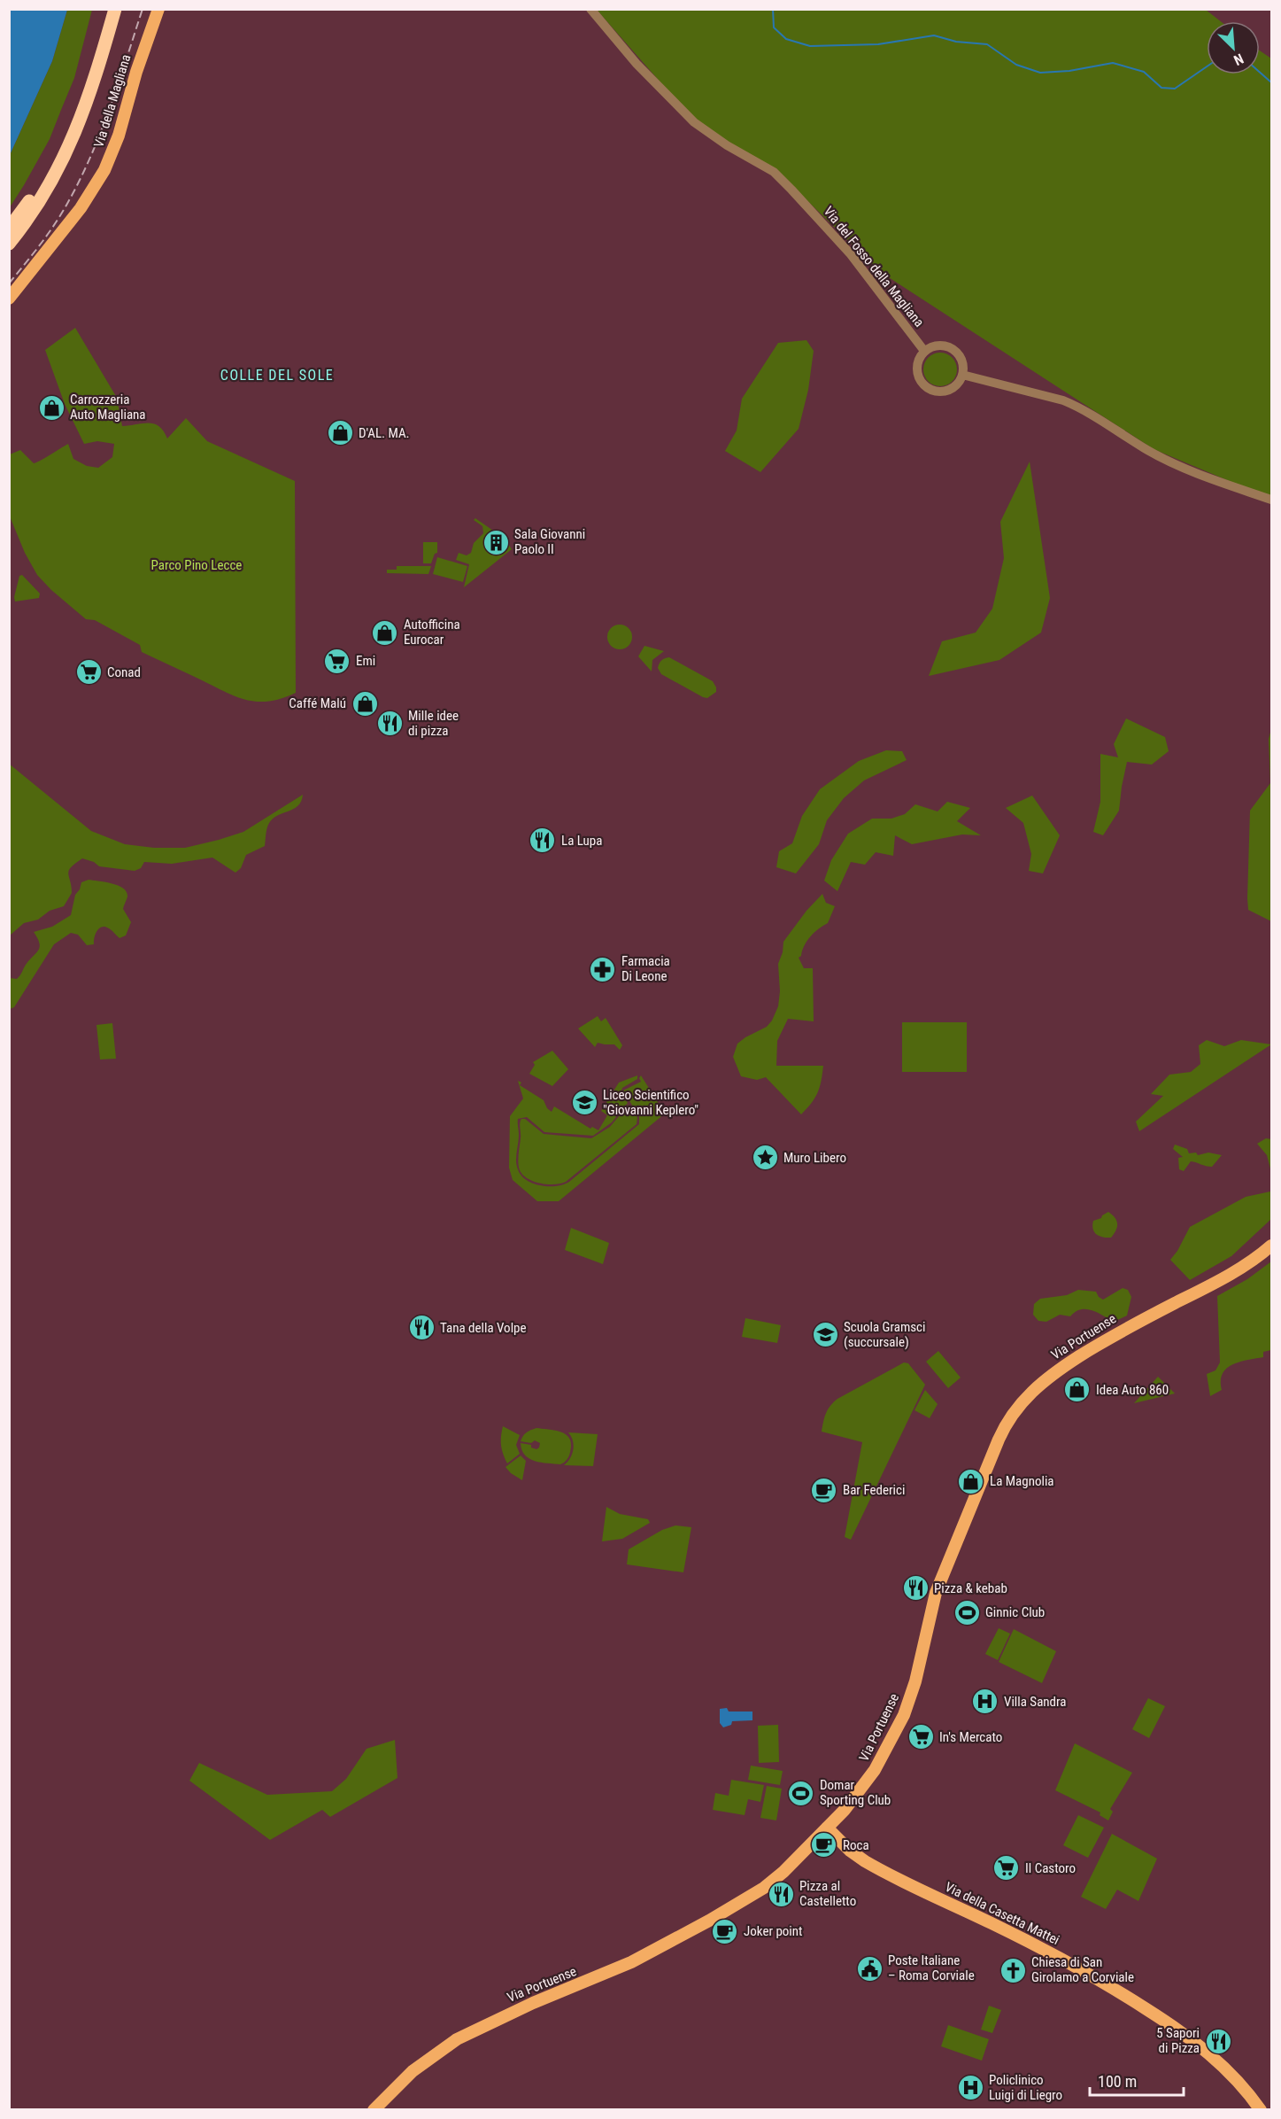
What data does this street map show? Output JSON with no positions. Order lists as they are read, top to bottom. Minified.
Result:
{"streets":{"main road":["Via della Magliana","Via Portuense","Via della Casetta Mattei"],"street":["Via del Fosso della Magliana"]},"crossings":[["Via Portuense","Via della Casetta Mattei"]],"districts":["COLLE DEL SOLE"],"parks":["Parco Pino Lecce"],"places":{"shop":["Carrozzeria Auto Magliana","D'AL. MA.","Autofficina Eurocar","Caffé Malú","Idea Auto 860","La Magnolia"],"building":["Sala Giovanni Paolo II"],"supermarket":["Emi","Conad","In's Mercato","Il Castoro"],"restaurant":["Mille idee di pizza","La Lupa","Tana della Volpe","Pizza & kebab","Pizza al Castelletto","5 Sapori di Pizza"],"pharmacy":["Farmacia Di Leone"],"school or university":["Liceo Scientifico \"Giovanni Keplero\"","Scuola Gramsci (succursale)"],"place":["Muro Libero"],"cafe":["Bar Federici","Roca","Joker point"],"sports":["Ginnic Club","Domar Sporting Club"],"hospital":["Villa Sandra","Policlinico Luigi di Liegro"],"public building":["Poste Italiane – Roma Corviale"],"church":["Chiesa di San Girolamo a Corviale"]},"scale_bar":"100 m","north":"bottom right"}
